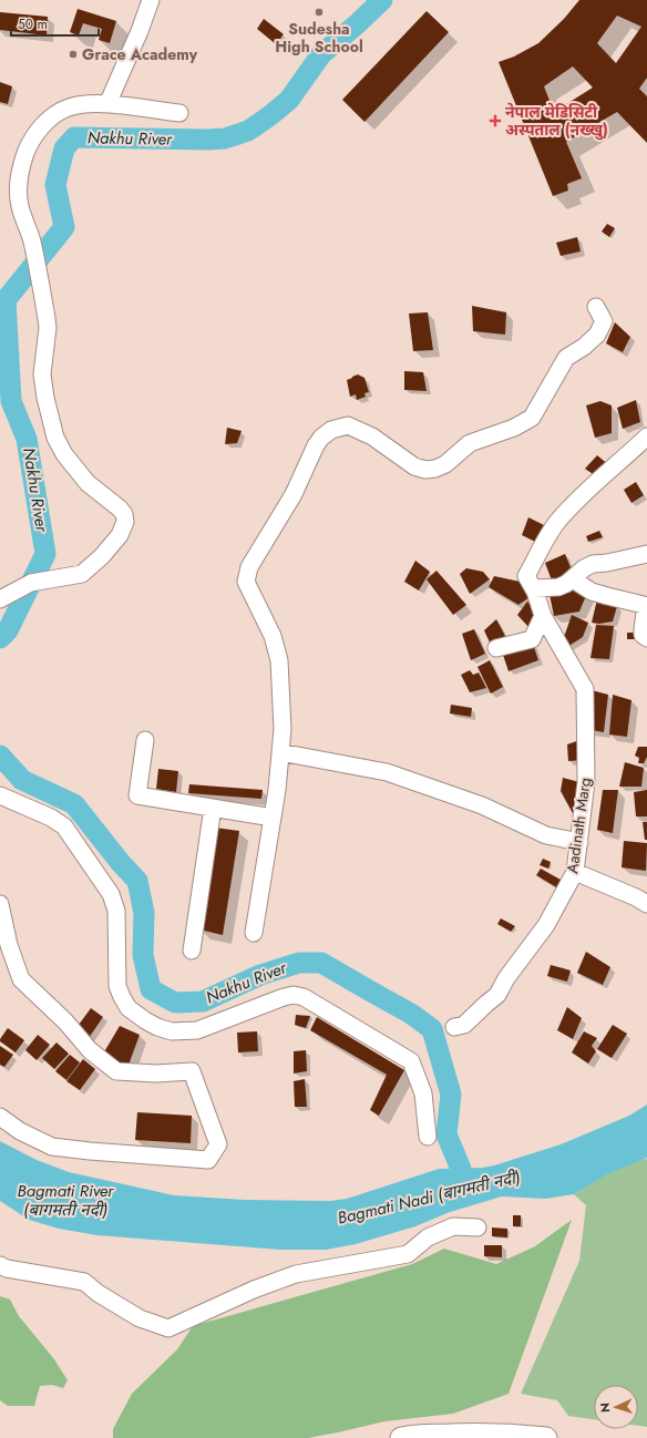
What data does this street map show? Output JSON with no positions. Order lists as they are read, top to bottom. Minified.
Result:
{"streets":{"street":["Aadinath Marg"]},"water":["Nakhu River","Bagmati River (बागमती नदी)","Bagmati Nadi (बागमती नदी)"],"places":{"other":["Sudesha High School","Grace Academy"],"health":["नेपाल मेडिसिटी अस्पताल (नख्खु)"]},"scale_bar":"50 m","north":"left"}
